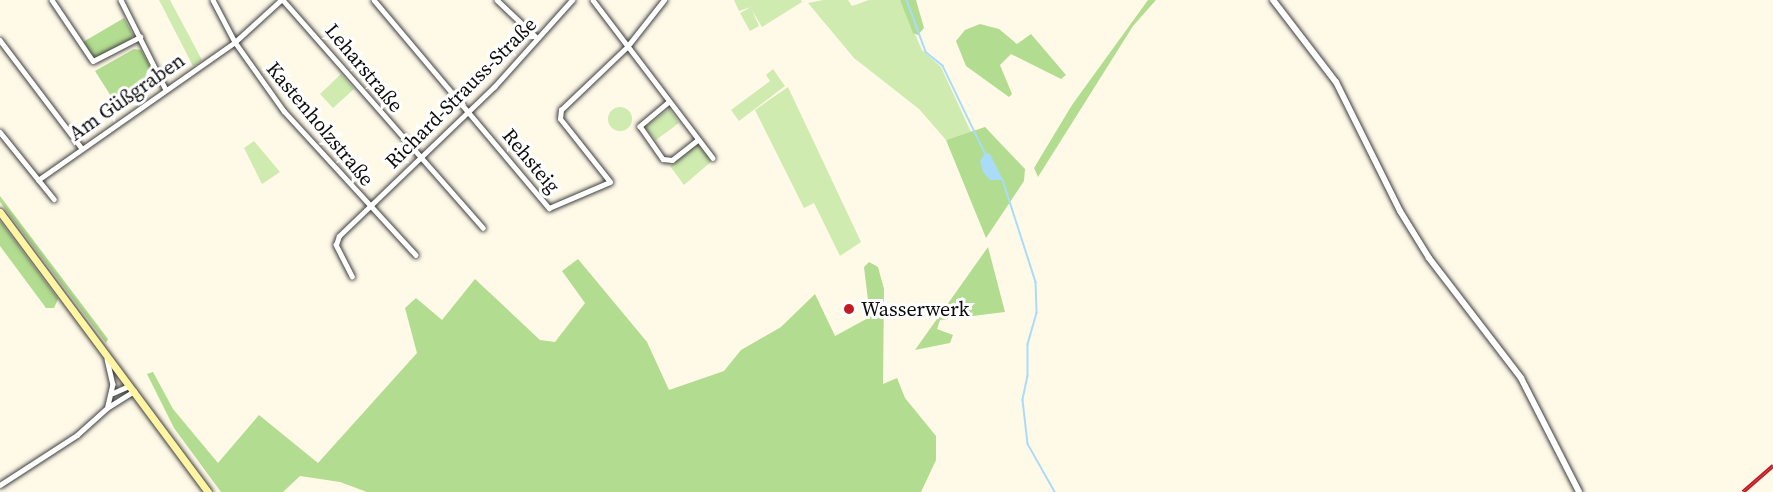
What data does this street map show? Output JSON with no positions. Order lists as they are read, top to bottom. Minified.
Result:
{"streets":{"street":["Leharstraße","Richard-Strauss-Straße","Am Güßgraben","Kastenholzstraße","Rehsteig"]},"crossings":[["Leharstraße","Richard-Strauss-Straße"],["Leharstraße","Am Güßgraben"],["Leharstraße","Kastenholzstraße"],["Richard-Strauss-Straße","Kastenholzstraße"],["Richard-Strauss-Straße","Rehsteig"],["Am Güßgraben","Kastenholzstraße"]],"places":["Wasserwerk"]}
